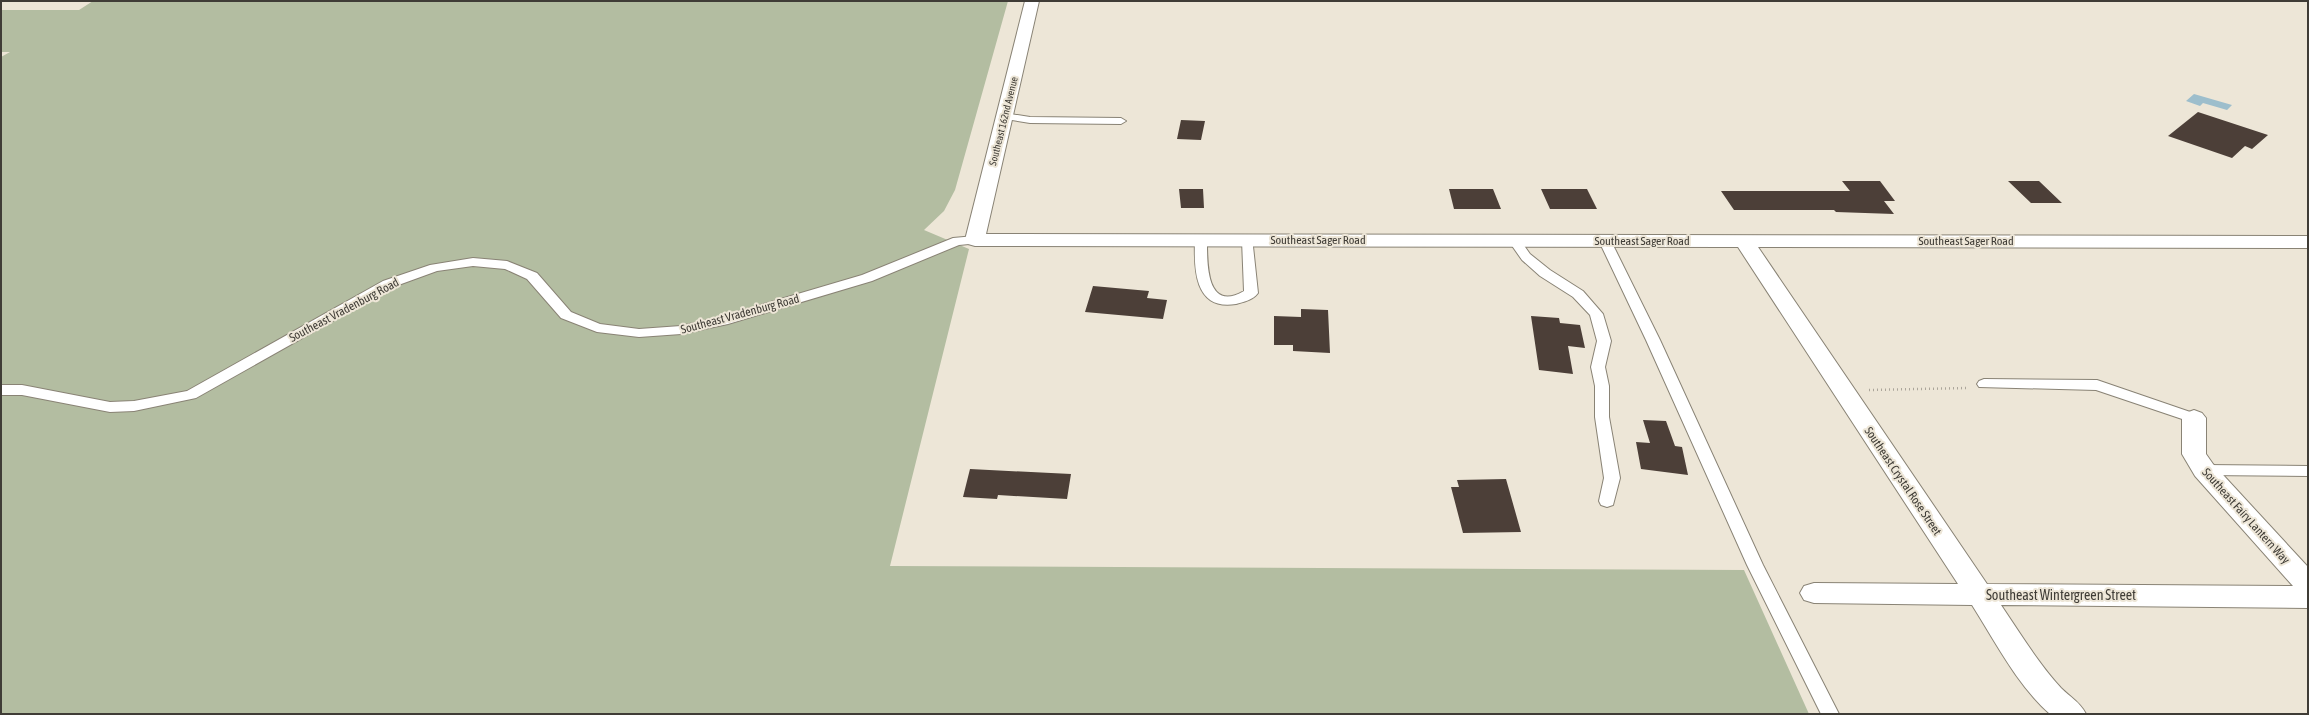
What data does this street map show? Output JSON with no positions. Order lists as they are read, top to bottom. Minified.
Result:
{"streets":{"street":["Southeast 162nd Avenue","Southeast Sager Road","Southeast Crystal Rose Street","Southeast Fairy Lantern Way","Southeast Wintergreen Street"],"lane":["Southeast Vradenburg Road"]},"crossings":[["Southeast 162nd Avenue","Southeast Sager Road"],["Southeast 162nd Avenue","Southeast Vradenburg Road"],["Southeast Sager Road","Southeast Vradenburg Road"],["Southeast Sager Road","Southeast Crystal Rose Street"],["Southeast Crystal Rose Street","Southeast Wintergreen Street"]]}
